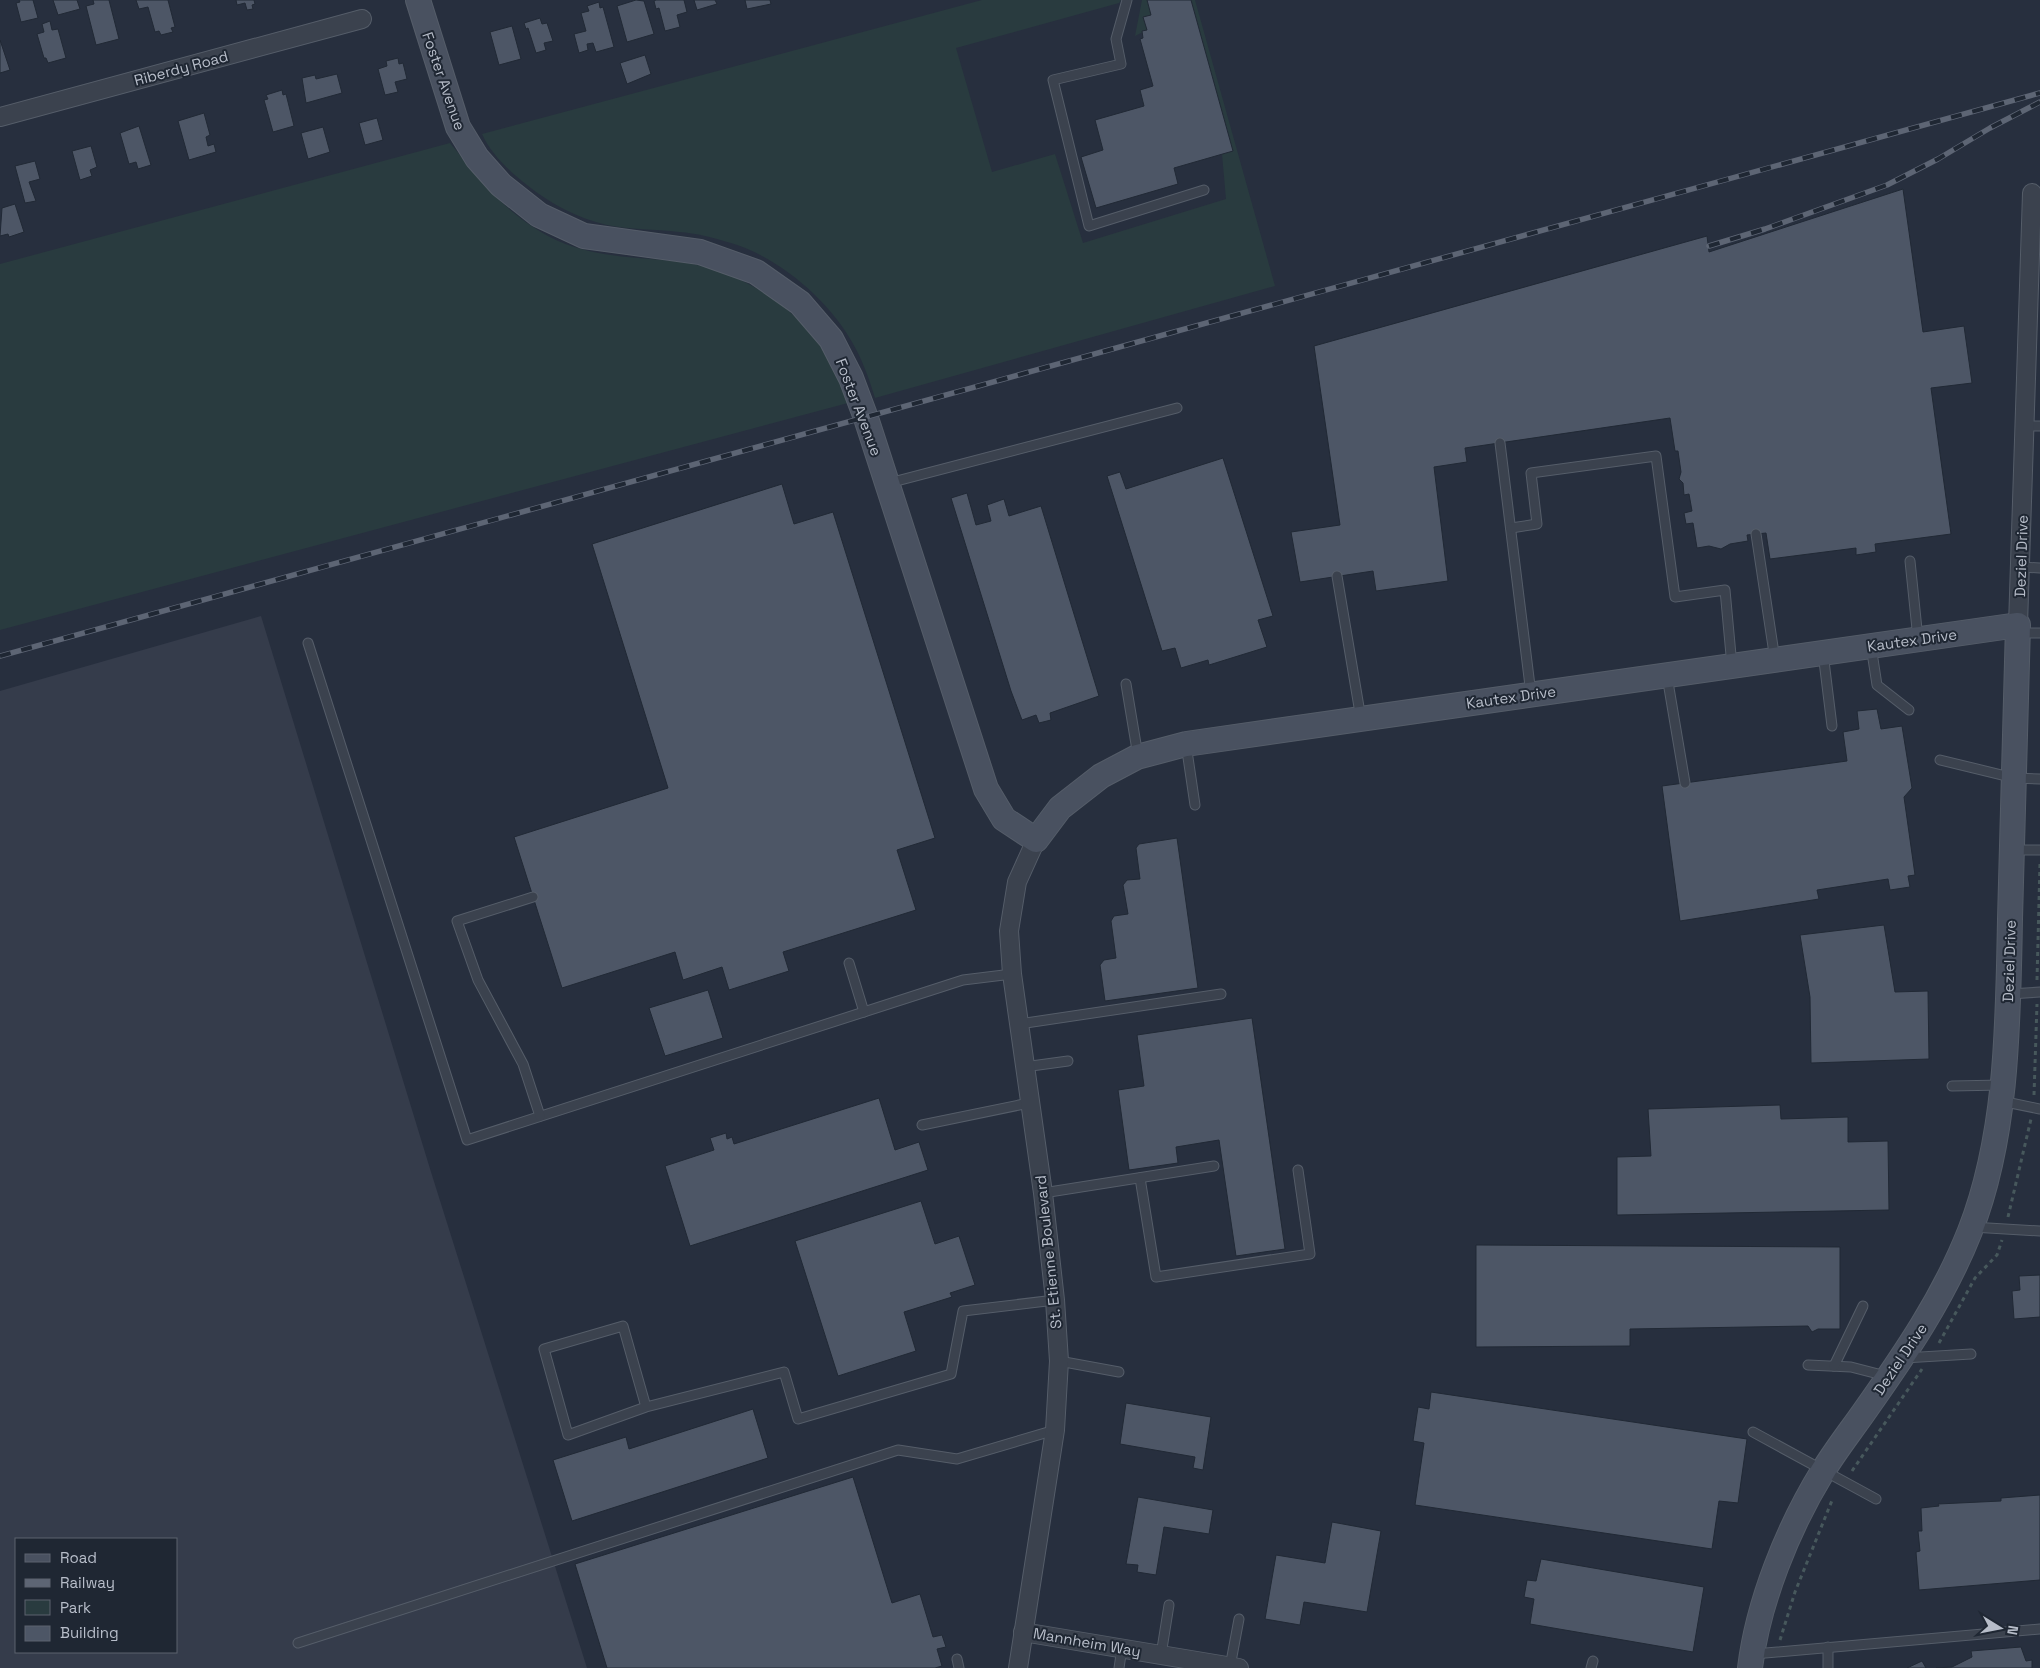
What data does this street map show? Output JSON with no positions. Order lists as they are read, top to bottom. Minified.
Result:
{"streets":{"street":["Riberdy Road","Foster Avenue","Deziel Drive","Kautex Drive","St. Etienne Boulevard","Mannheim Way"]},"crossings":[["Foster Avenue","Kautex Drive"],["Foster Avenue","St. Etienne Boulevard"],["Deziel Drive","Kautex Drive"],["Kautex Drive","St. Etienne Boulevard"],["St. Etienne Boulevard","Mannheim Way"]],"legend":["Road","Railway","Park","Building"],"north":"right"}
